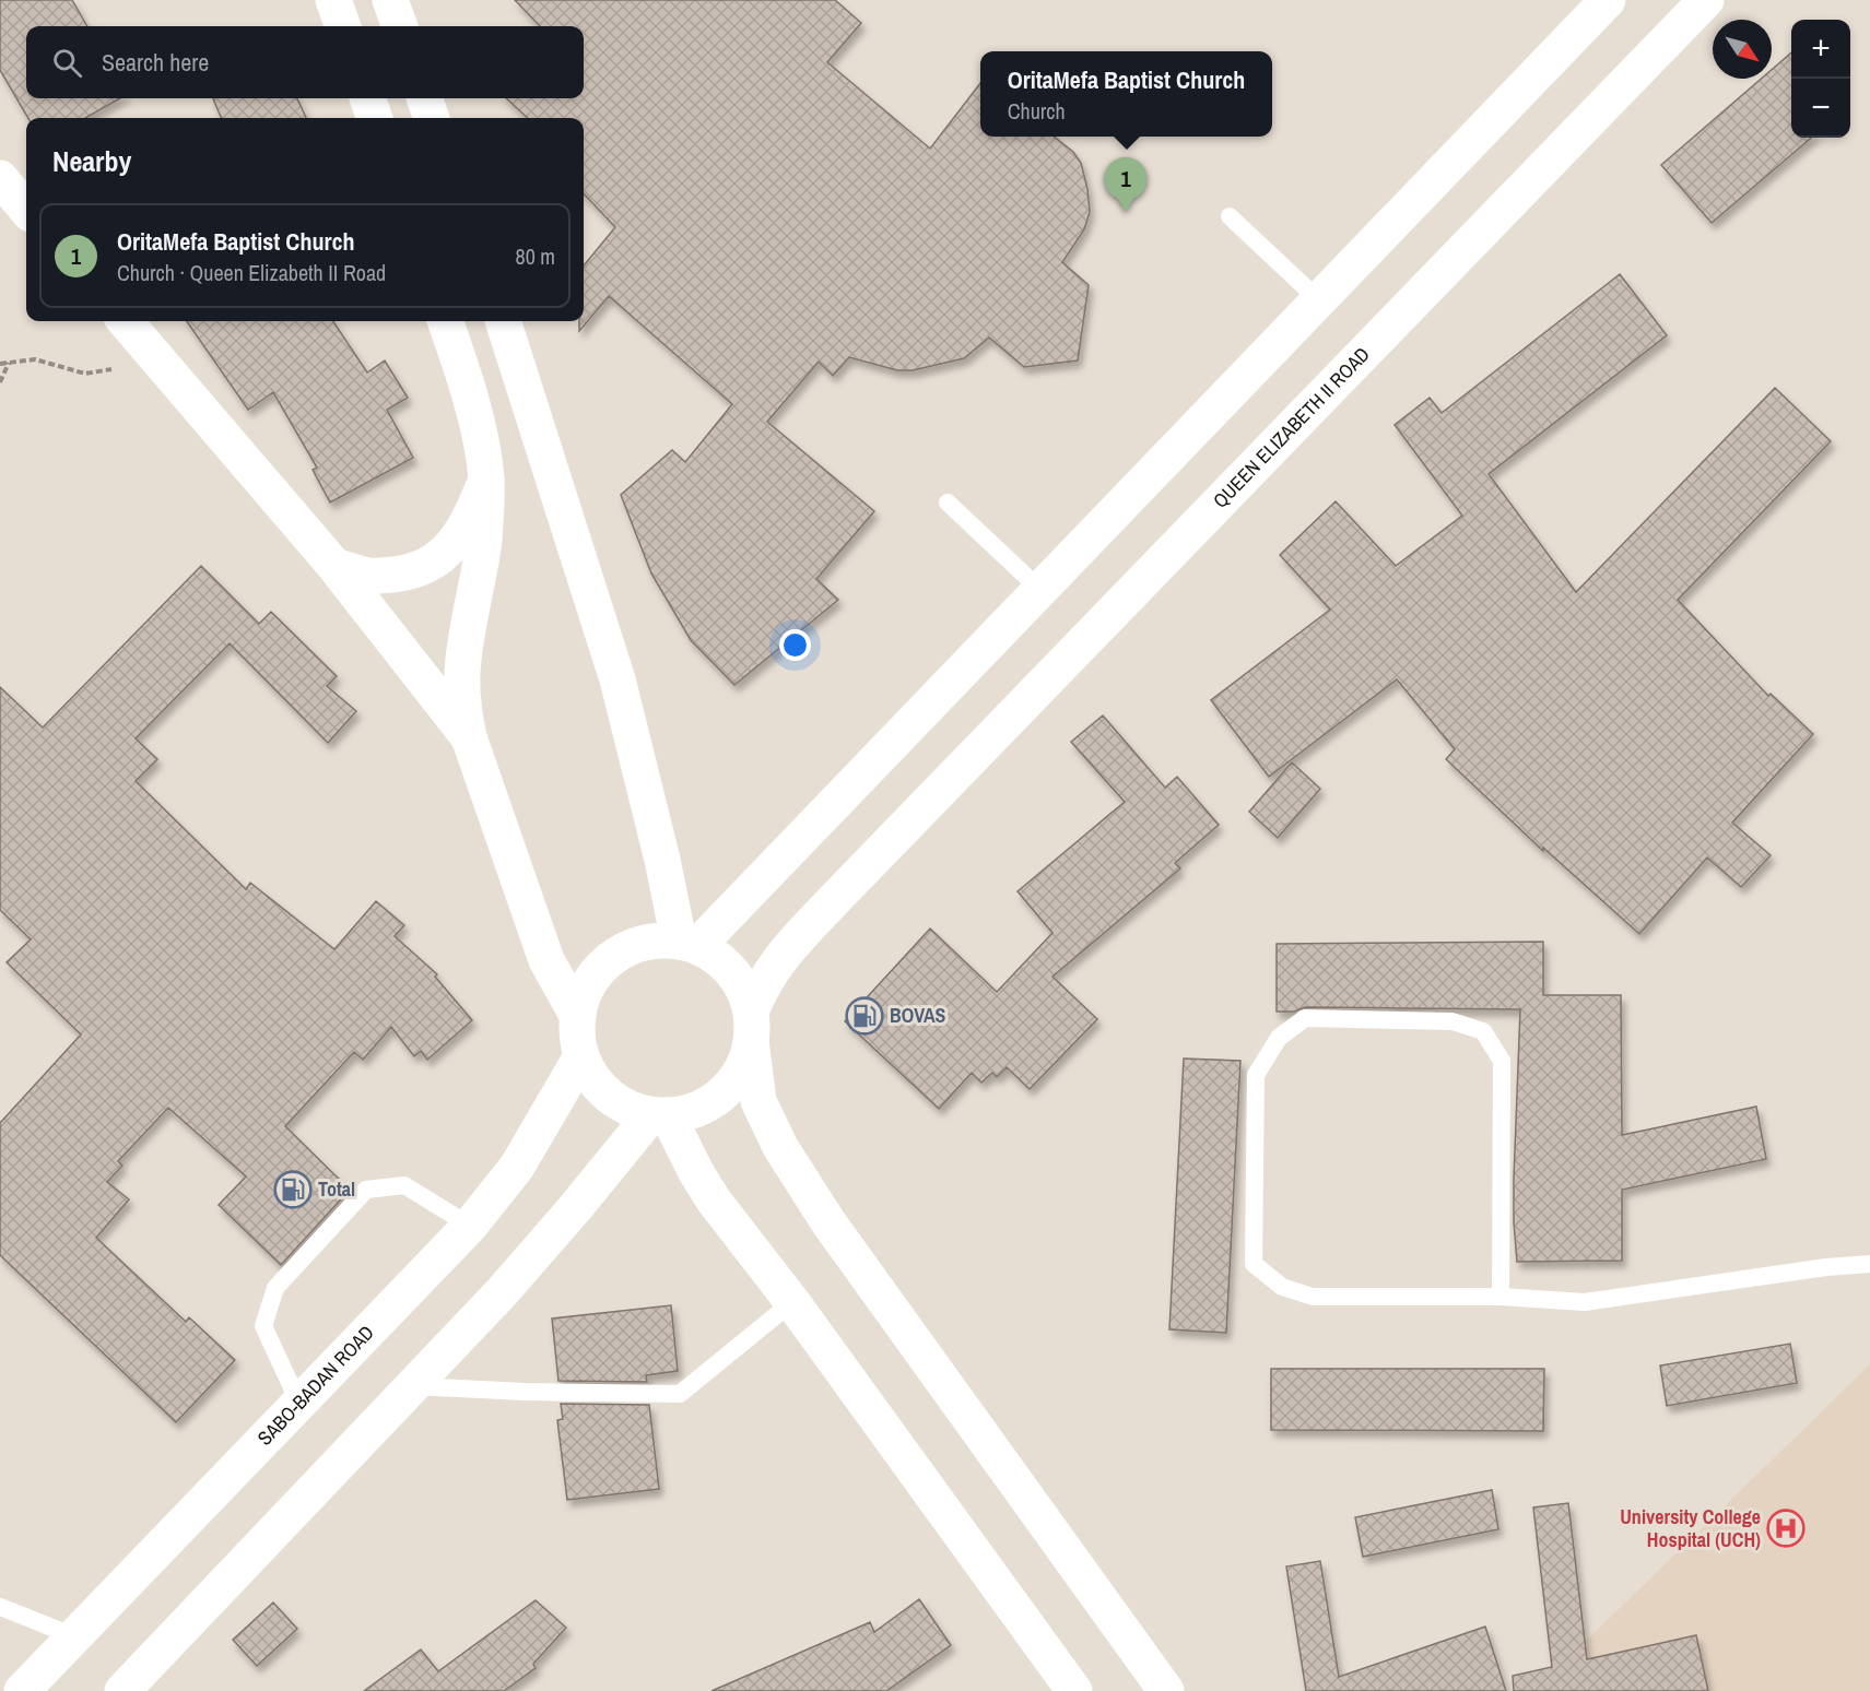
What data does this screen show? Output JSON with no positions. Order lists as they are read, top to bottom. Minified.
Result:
{"streets":{"main road":["QUEEN ELIZABETH II ROAD","SABO-BADAN ROAD"]},"crossings":[["QUEEN ELIZABETH II ROAD","SABO-BADAN ROAD"]],"places":{"fuel station":["BOVAS","Total"],"hospital":["University College Hospital (UCH)"]},"north":"bottom right","page":{"map_buttons":["+","−"],"search":"Search here","popup":["OritaMefa Baptist Church","Church"],"heading":"Nearby","pins":"1","list":[{"mark":"1","name":"OritaMefa Baptist Church","note":"Church · Queen Elizabeth II Road","value":"80 m"}]}}
